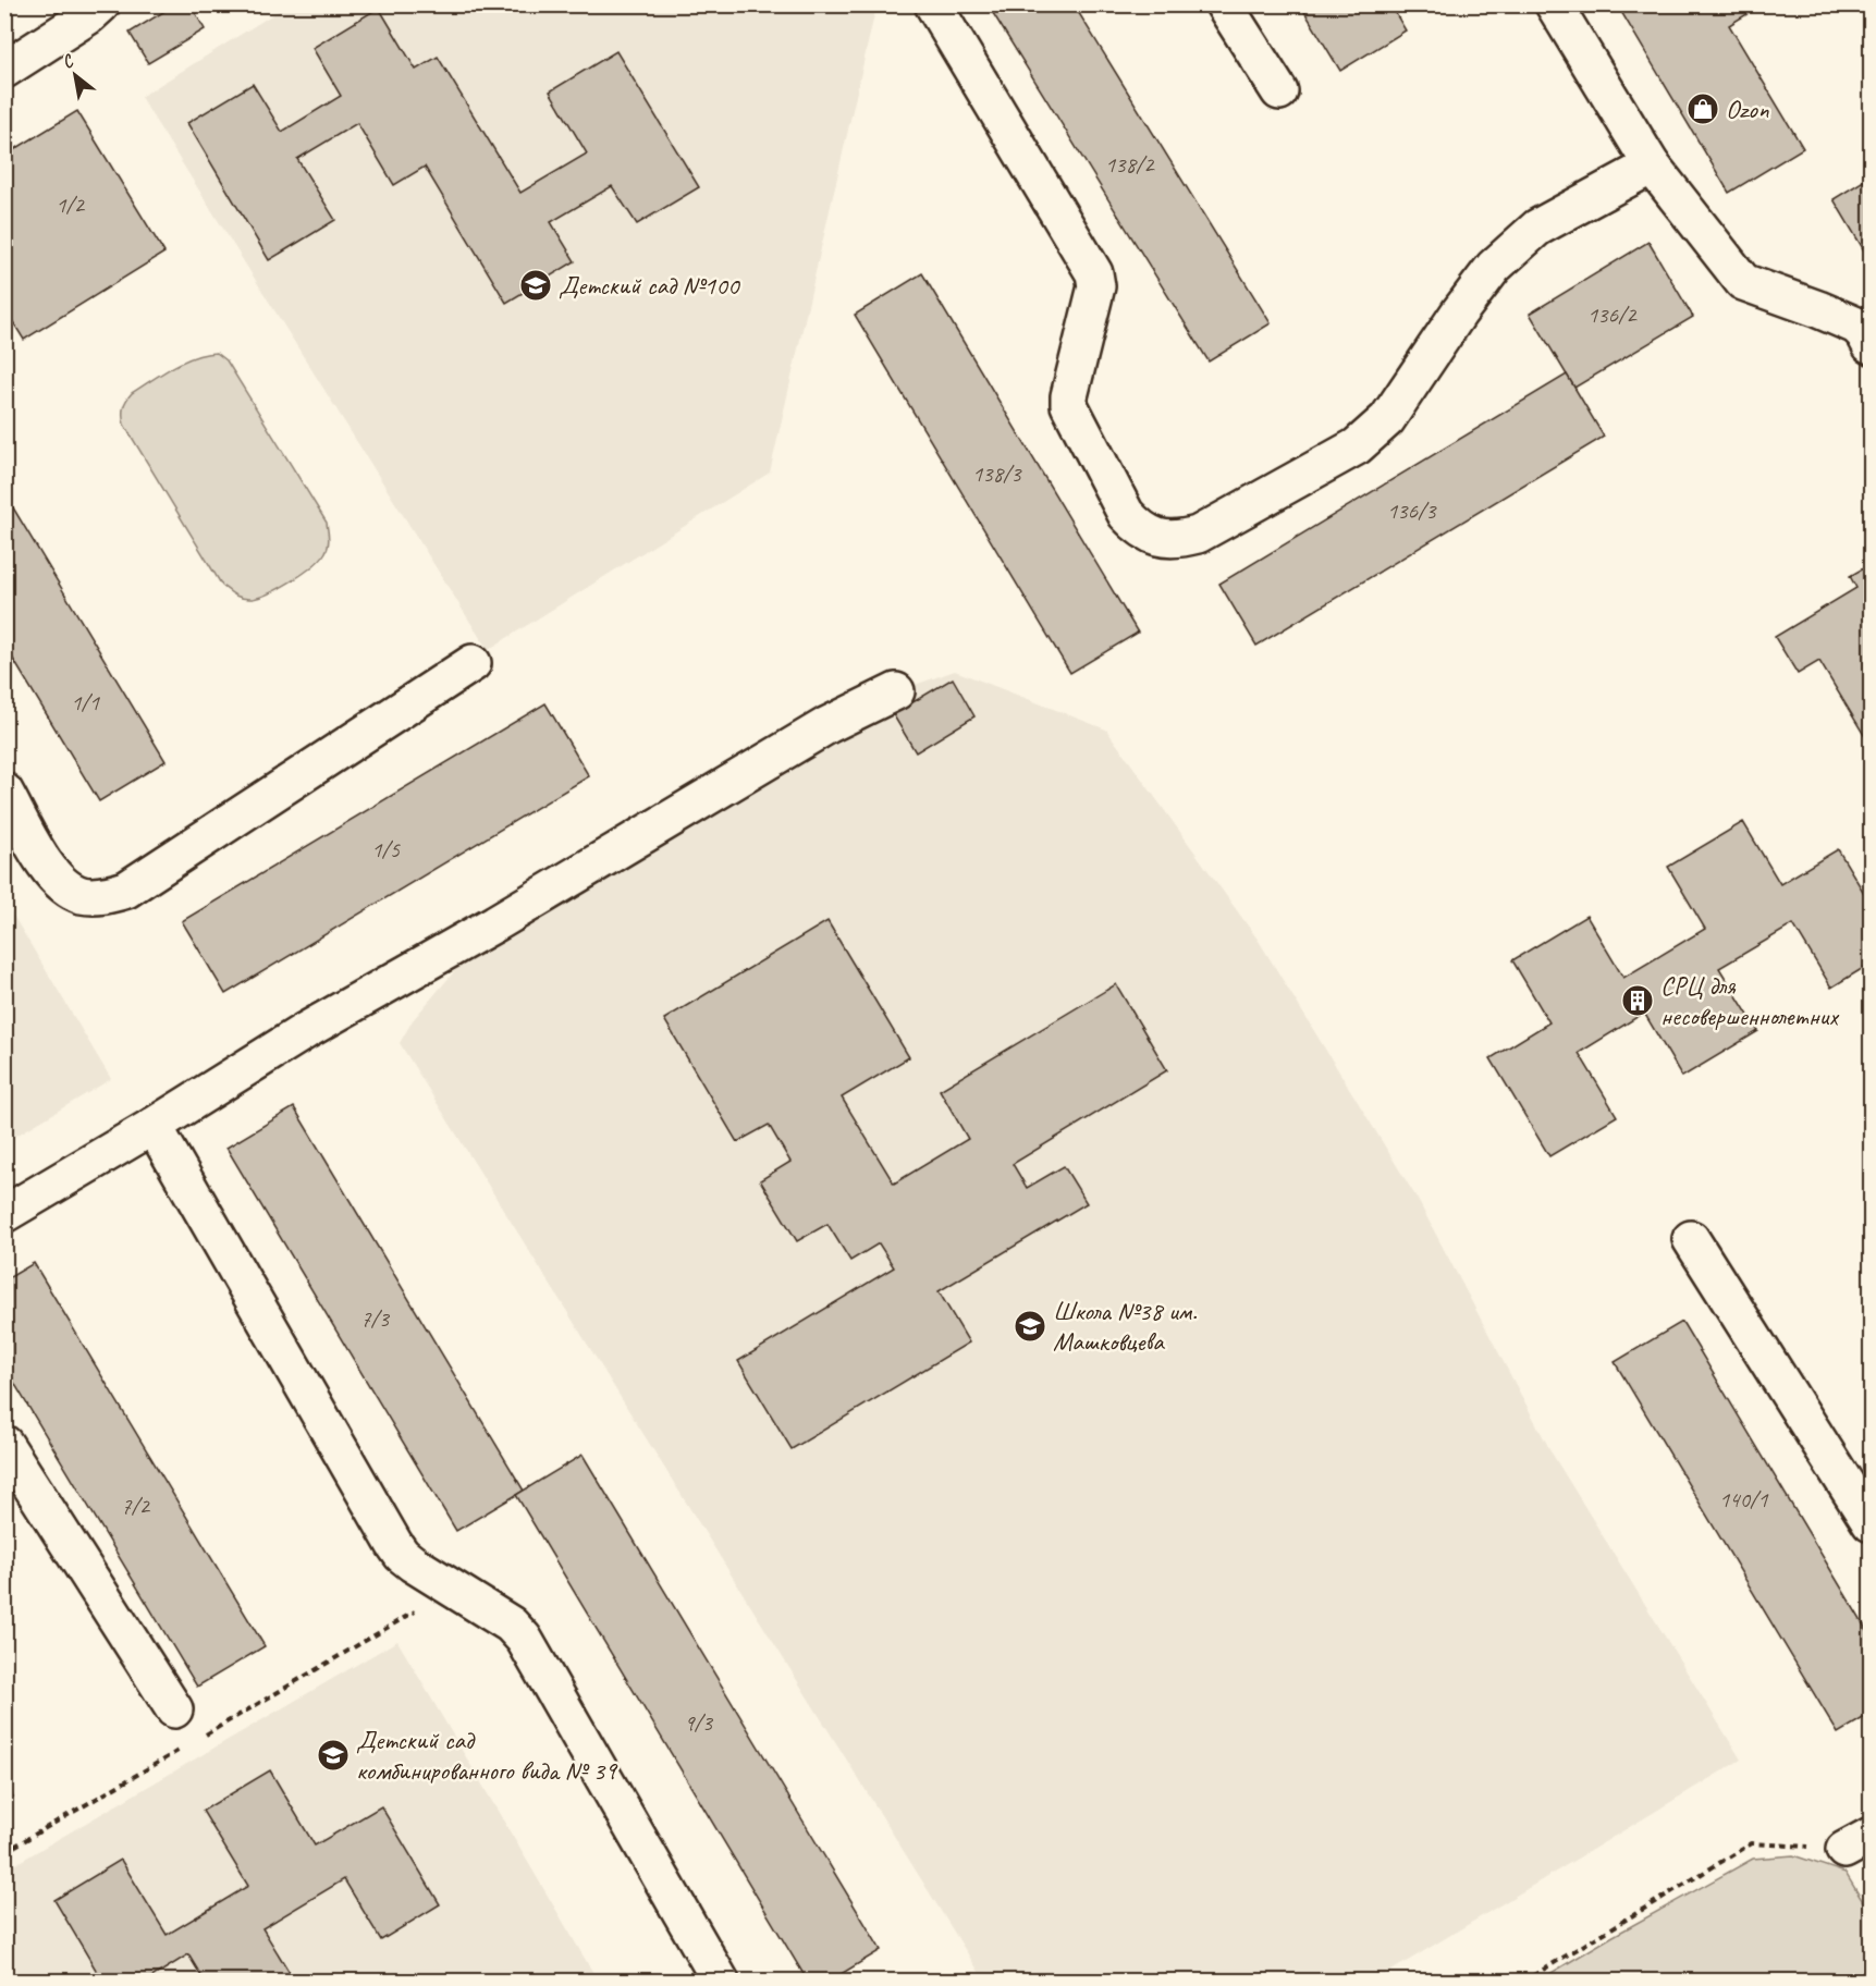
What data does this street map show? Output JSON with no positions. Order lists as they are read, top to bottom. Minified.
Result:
{"places":{"shop":["Ozon"],"school or university":["Детский сад №100","Школа №38 им. Машковцева","Детский сад комбинированного вида № 39"],"building":["СРЦ для несовершеннолетних"]},"house_numbers":["138/2","1/2","136/2","138/3","136/3","1/1","1/5","7/3","140/1","7/2","9/3"],"north":"top left"}
